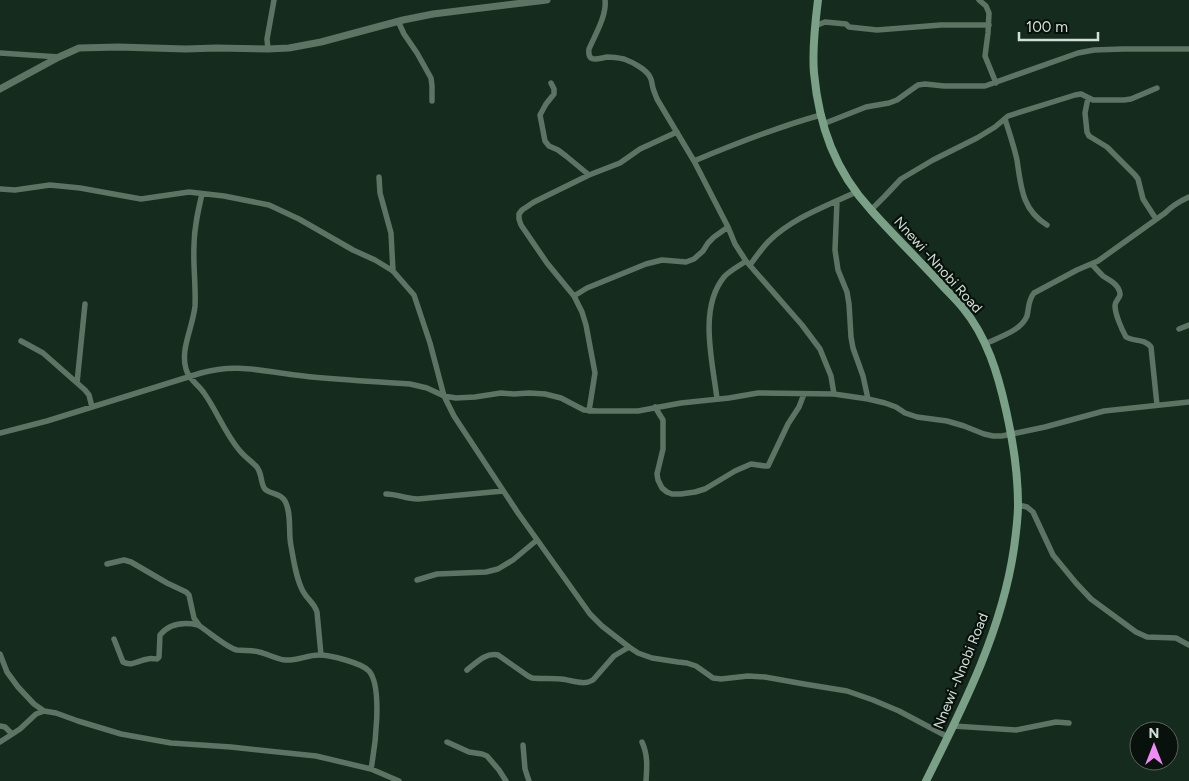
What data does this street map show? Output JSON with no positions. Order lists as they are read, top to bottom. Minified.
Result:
{"streets":{"main road":["Nnewi -Nnobi Road"]},"scale_bar":"100 m","north":"top"}
